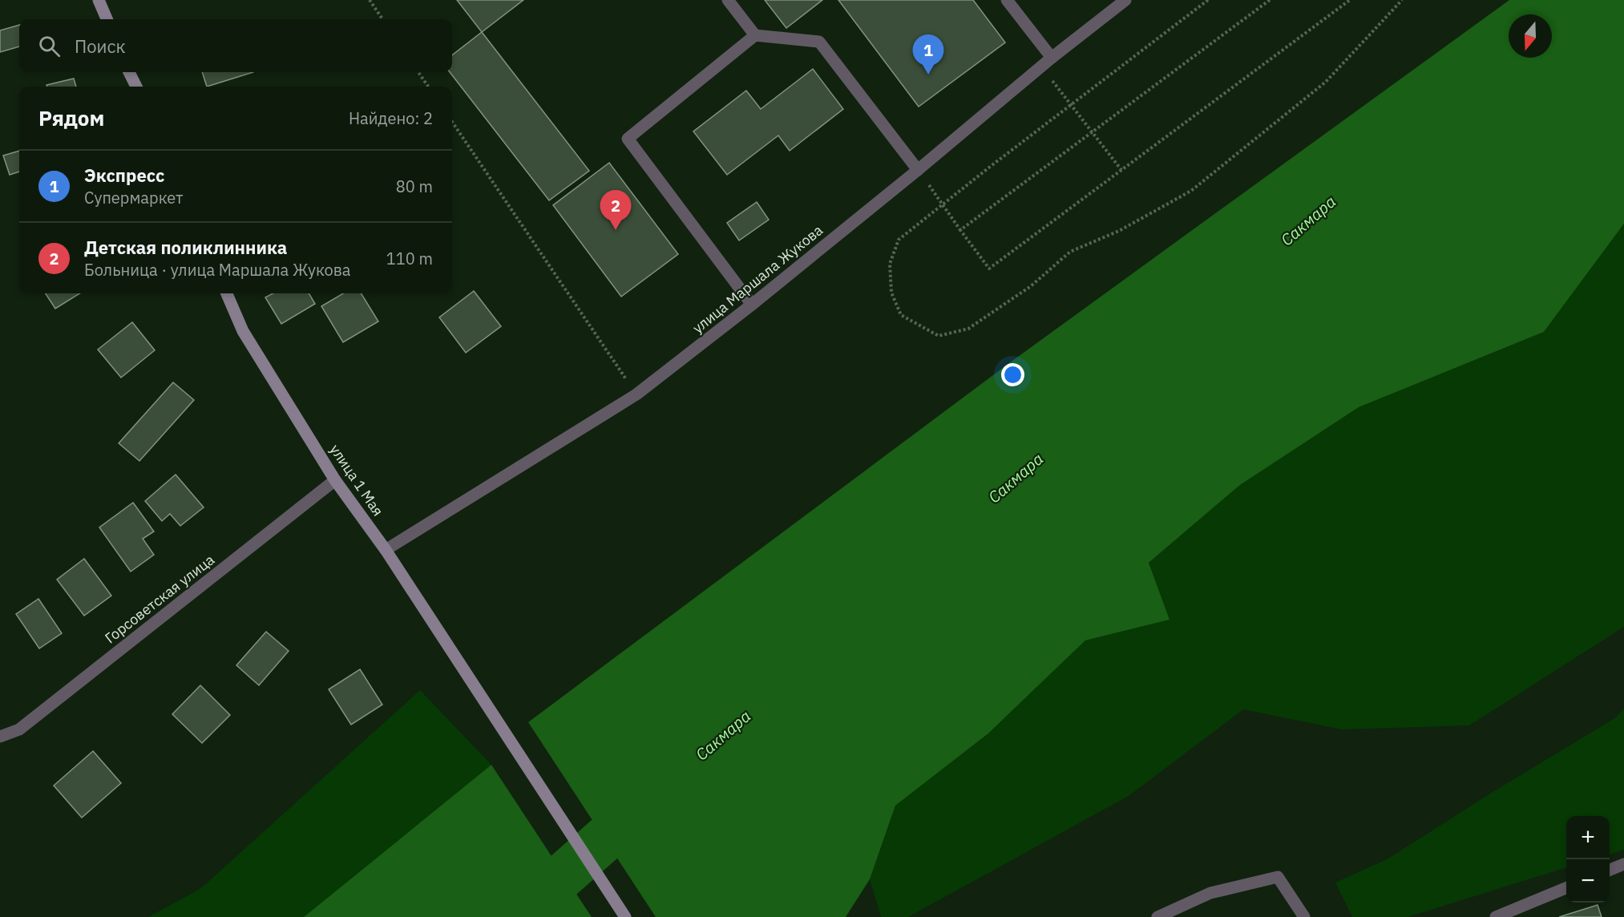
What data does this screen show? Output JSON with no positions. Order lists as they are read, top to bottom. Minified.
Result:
{"streets":{"main road":["улица 1 Мая"],"street":["улица Маршала Жукова","Горсоветская улица"]},"crossings":[["улица Маршала Жукова","улица 1 Мая"],["улица 1 Мая","Горсоветская улица"]],"water":["Сакмара"],"north":"bottom","page":{"search":"Поиск","pins":["1","2"],"heading":["Рядом","Найдено: 2"],"list":[{"mark":"1","name":"Экспресс","note":"Супермаркет","value":"80 m"},{"mark":"2","name":"Детская поликлинника","note":"Больница · улица Маршала Жукова","value":"110 m"}],"map_buttons":["+","−"]}}
